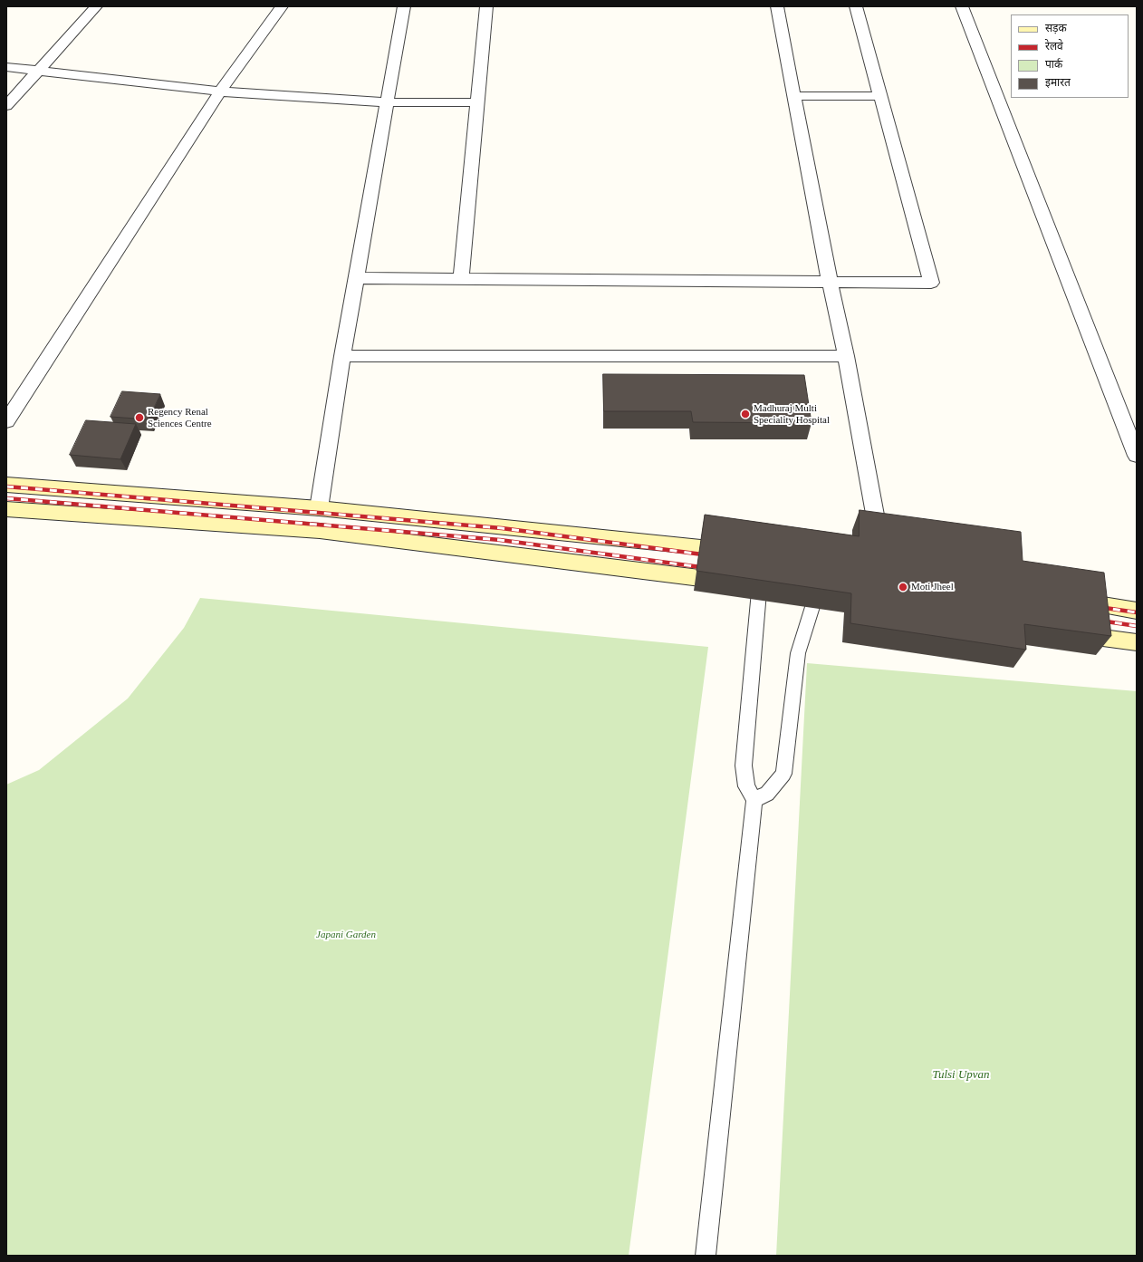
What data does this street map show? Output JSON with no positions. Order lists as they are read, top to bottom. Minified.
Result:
{"parks":["Japani Garden","Tulsi Upvan"],"places":["Madhuraj Multi Speciality Hospital","Regency Renal Sciences Centre","Moti Jheel"],"legend":["सड़क","रेलवे","पार्क","इमारत"]}
